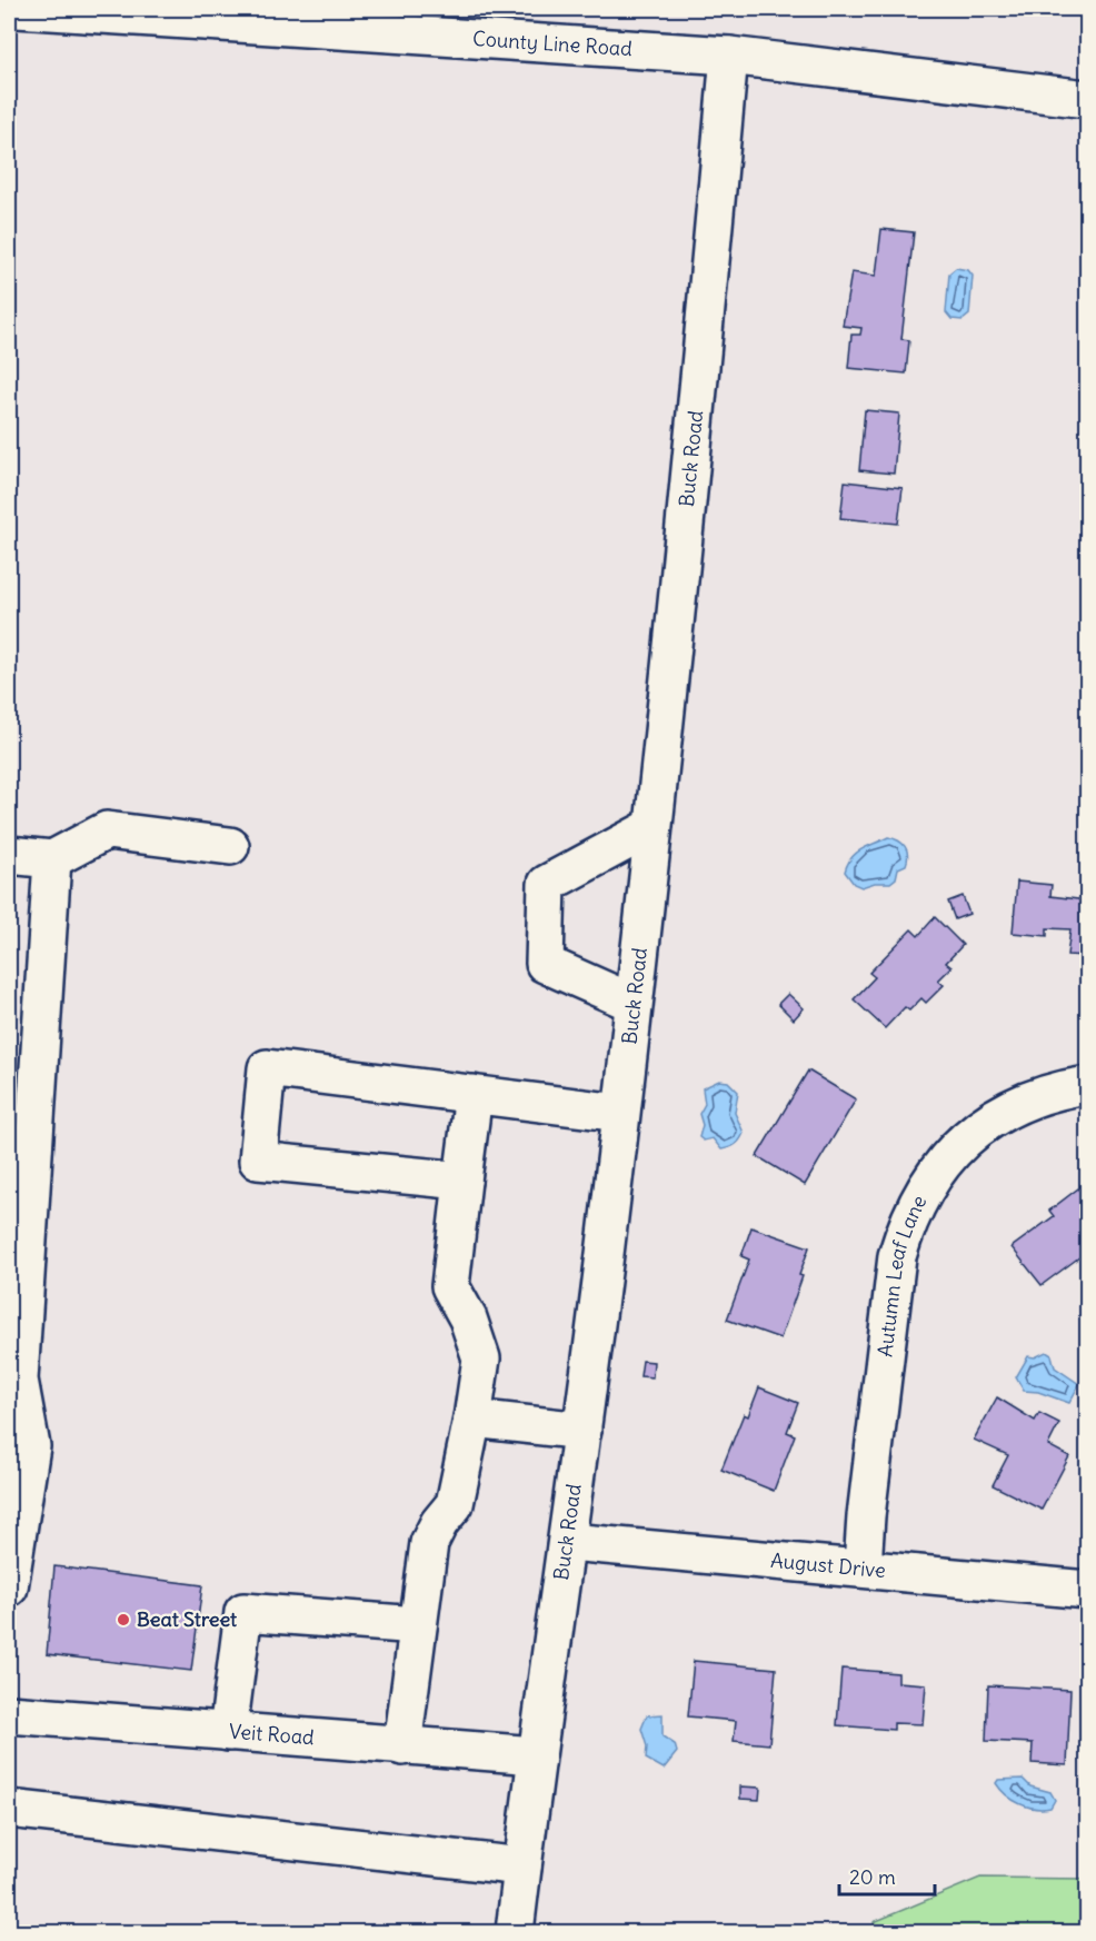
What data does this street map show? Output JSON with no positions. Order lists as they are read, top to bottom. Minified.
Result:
{"streets":{"street":["County Line Road","Buck Road","Autumn Leaf Lane","August Drive","Veit Road"]},"crossings":[["County Line Road","Buck Road"],["Buck Road","August Drive"],["Buck Road","Veit Road"],["Autumn Leaf Lane","August Drive"]],"places":["Beat Street"],"scale_bar":"20 m"}
